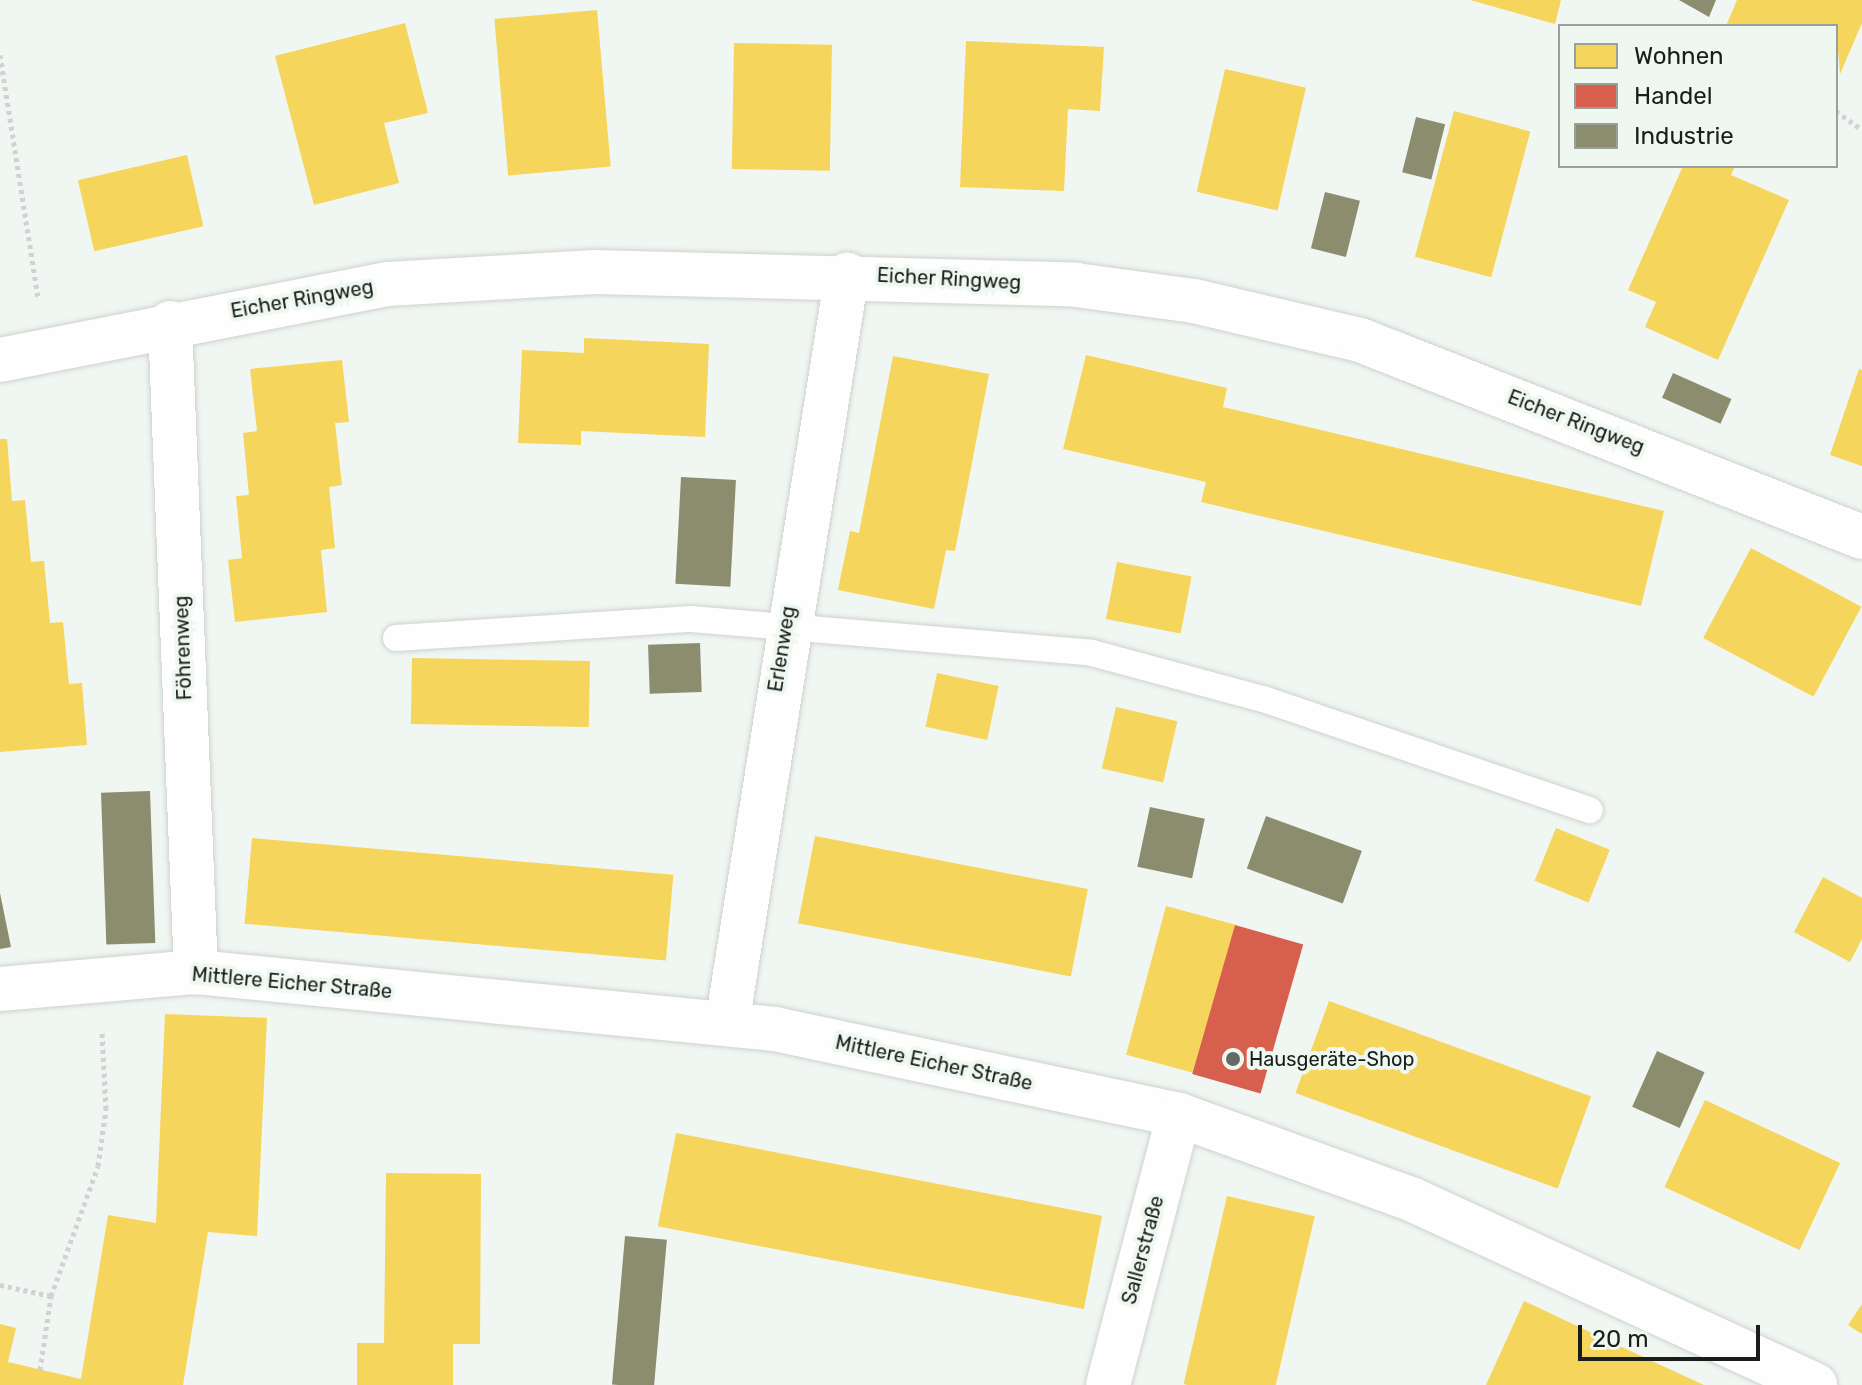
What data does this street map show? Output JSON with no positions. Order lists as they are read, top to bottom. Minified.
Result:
{"streets":{"street":["Eicher Ringweg","Föhrenweg","Erlenweg","Mittlere Eicher Straße","Sallerstraße"]},"crossings":[["Eicher Ringweg","Föhrenweg"],["Eicher Ringweg","Erlenweg"],["Föhrenweg","Mittlere Eicher Straße"],["Erlenweg","Mittlere Eicher Straße"],["Mittlere Eicher Straße","Sallerstraße"]],"places":["Hausgeräte-Shop"],"legend":["Wohnen","Handel","Industrie"],"scale_bar":"20 m"}
